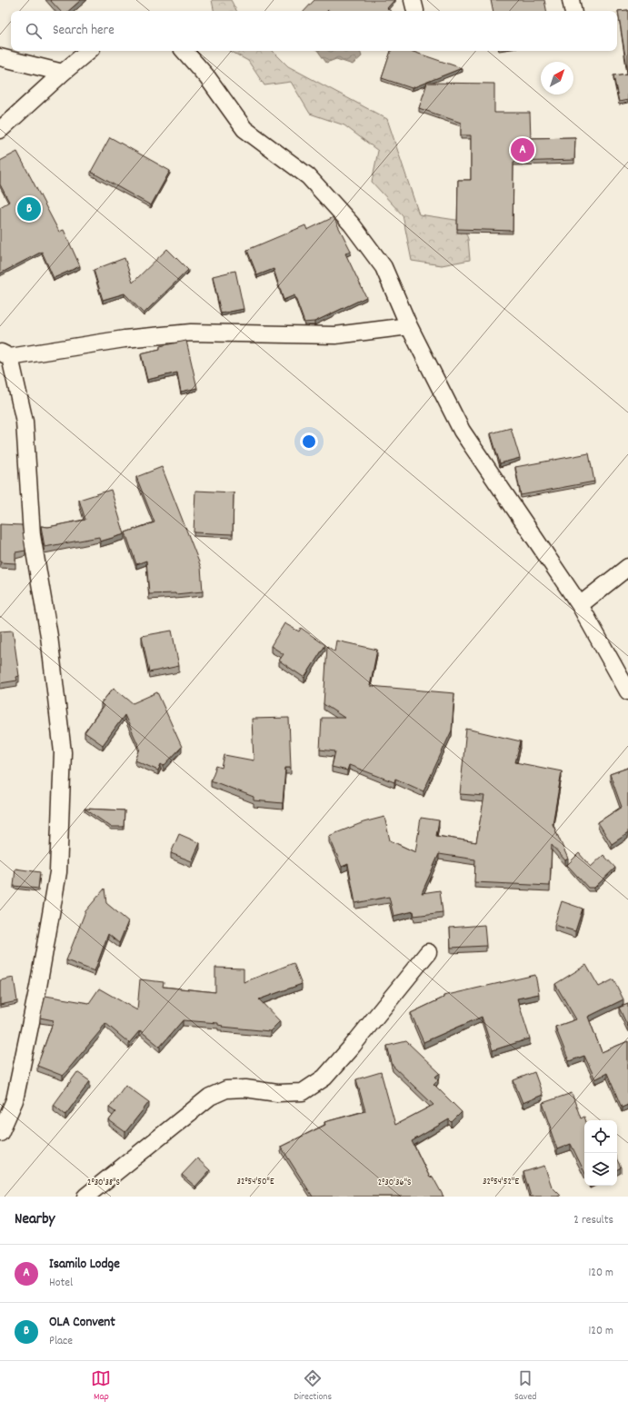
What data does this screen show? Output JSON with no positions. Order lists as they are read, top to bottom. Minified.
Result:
{"north":"top right","page":{"search":"Search here","pins":["A","B"],"heading":["Nearby","2 results"],"list":[{"mark":"A","name":"Isamilo Lodge","note":"Hotel","value":"120 m"},{"mark":"B","name":"OLA Convent","note":"Place","value":"120 m"}],"nav":["Map","Directions","Saved"]},"coordinates":["32°54'50\"E","32°54'52\"E","2°30'38\"S","2°30'36\"S"]}
